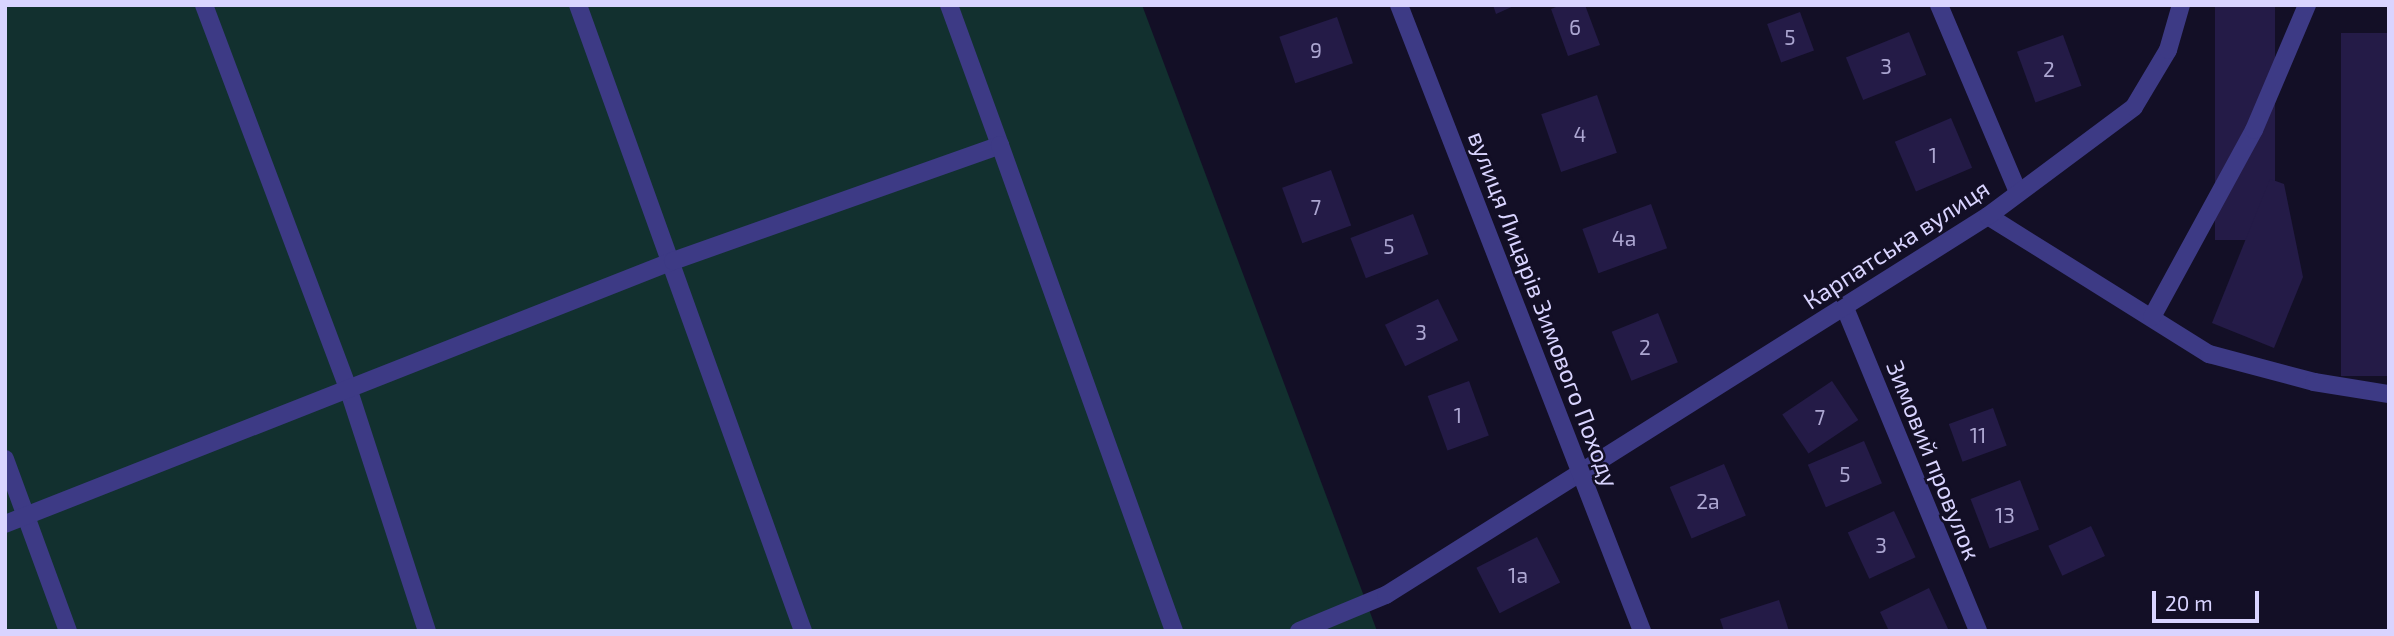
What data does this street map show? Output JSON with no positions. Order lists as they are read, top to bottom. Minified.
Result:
{"streets":{"street":["Карпатська вулиця","вулиця Лицарів Зимового Походу","Зимовий провулок"]},"crossings":[["Карпатська вулиця","вулиця Лицарів Зимового Походу"],["Карпатська вулиця","Зимовий провулок"]],"house_numbers":["6","5","9","3","2","4","1","7","4а","5","3","2","1","7","11","5","2а","13","3","1а"],"scale_bar":"20 m"}
